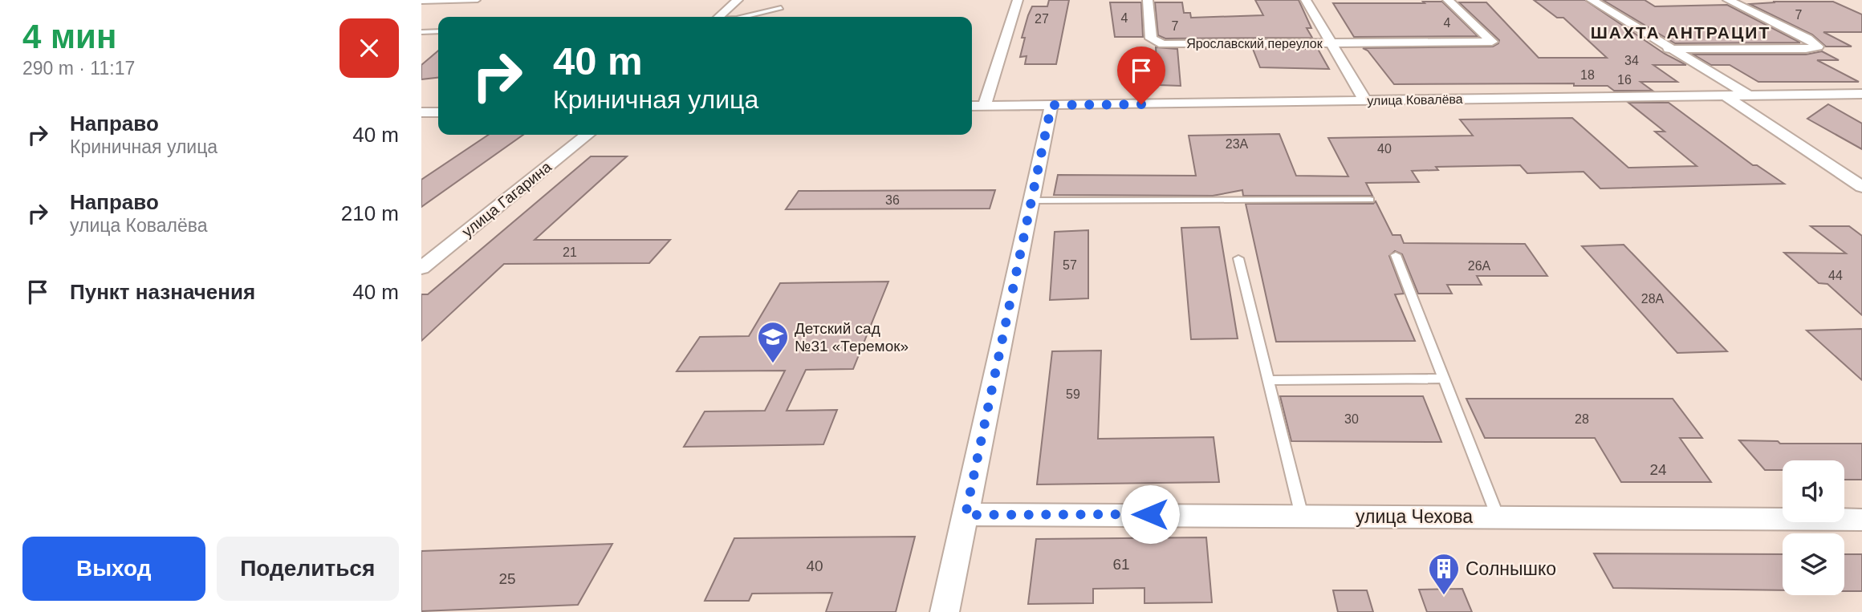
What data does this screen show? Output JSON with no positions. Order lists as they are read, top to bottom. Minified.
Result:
{"streets":{"street":["Ярославский переулок","улица Ковалёва","улица Гагарина","улица Чехова"]},"districts":["ШАХТА АНТРАЦИТ"],"places":{"school or university":["Детский сад №31 «Теремок»"],"building":["Солнышко"]},"house_numbers":["7","4","27","4","7","34","18","16","23А","40","36","21","57","26А","44","28А","59","30","28","24","61","40","25"],"page":{"heading":["4 мин","290 m · 11:17"],"turn":["40 m","Криничная улица"],"list":[{"name":"Направо","note":"Криничная улица","value":"40 m"},{"name":"Направо","note":"улица Ковалёва","value":"210 m"},{"name":"Пункт назначения","value":"40 m"}],"buttons":["Выход","Поделиться"]}}
